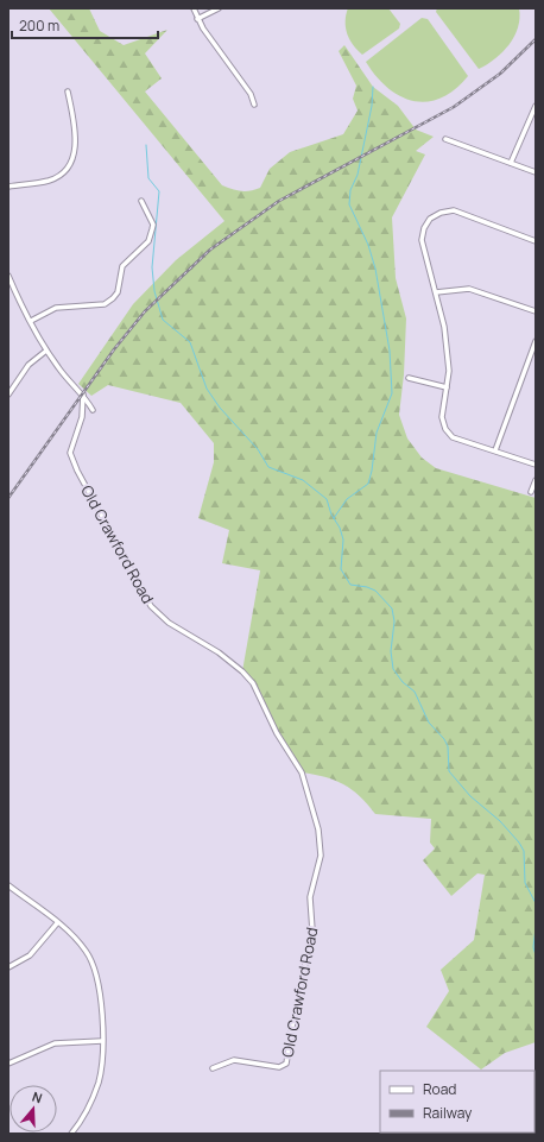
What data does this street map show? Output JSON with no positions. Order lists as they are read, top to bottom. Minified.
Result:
{"streets":{"street":["Old Crawford Road"]},"legend":["Road","Railway"],"scale_bar":"200 m","north":"top"}
